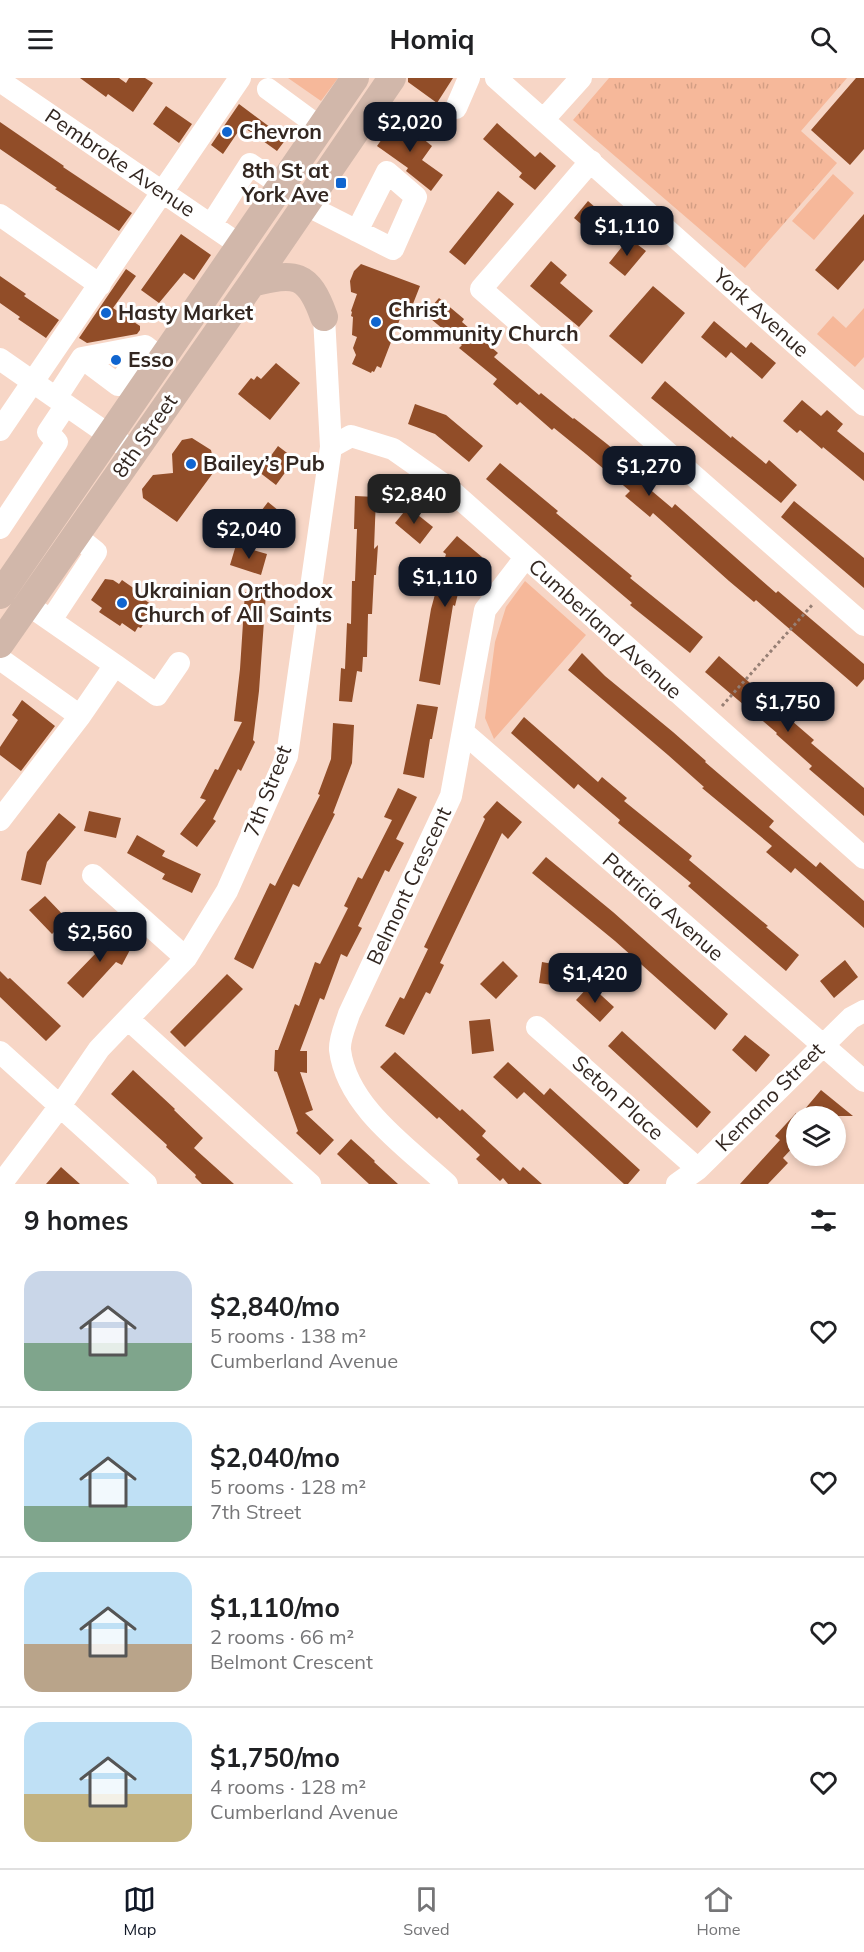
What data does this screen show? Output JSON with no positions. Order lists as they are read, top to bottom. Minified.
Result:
{"streets":{"main road":["8th Street"],"street":["Pembroke Avenue","York Avenue","Cumberland Avenue","7th Street","Belmont Crescent","Patricia Avenue","Kemano Street","Seton Place"]},"crossings":[["Pembroke Avenue","8th Street"],["Cumberland Avenue","7th Street"],["Cumberland Avenue","Belmont Crescent"],["Belmont Crescent","Patricia Avenue"],["Patricia Avenue","Kemano Street"],["Kemano Street","Seton Place"]],"places":{"other":["Chevron","Hasty Market","Christ Community Church","Esso","Bailey’s Pub","Ukrainian Orthodox Church of All Saints"],"transit":["8th St at York Ave"]},"page":{"header":"Homiq","price":["$2,020","$1,110","$1,270","$2,840","$2,040","$1,110","$1,750","$2,560","$1,420"],"heading":"9 homes","list":[{"name":"$2,840/mo","note":"5 rooms · 138 m² · Cumberland Avenue"},{"name":"$2,040/mo","note":"5 rooms · 128 m² · 7th Street"},{"name":"$1,110/mo","note":"2 rooms · 66 m² · Belmont Crescent"},{"name":"$1,750/mo","note":"4 rooms · 128 m² · Cumberland Avenue"}],"tabs":["Map","Saved","Home"]}}
